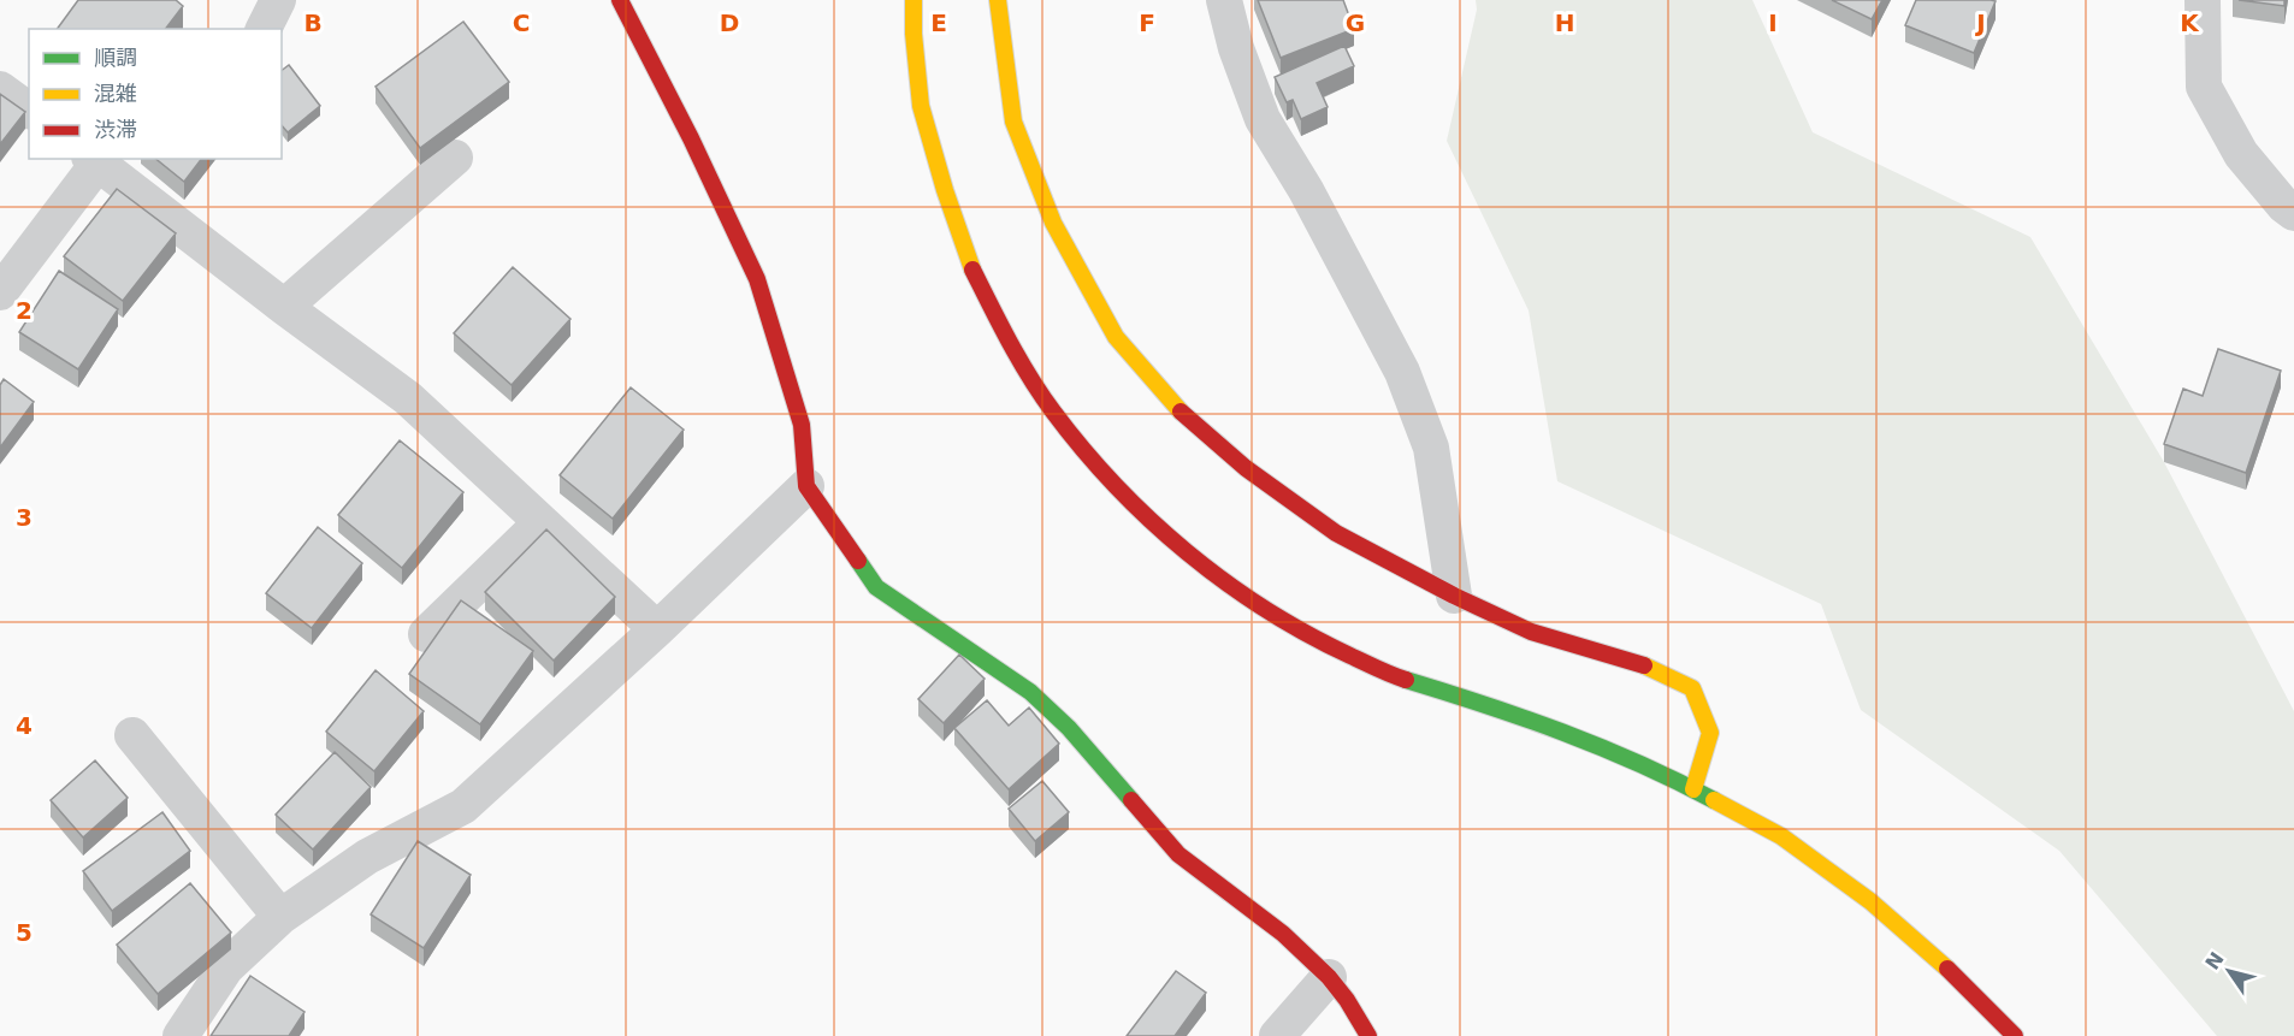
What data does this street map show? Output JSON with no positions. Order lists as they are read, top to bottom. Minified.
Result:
{"legend":["順調","混雑","渋滞"],"north":"top left","grid":{"columns":["B","C","D","E","F","G","H","I","J","K"],"rows":["2","3","4","5"]}}
